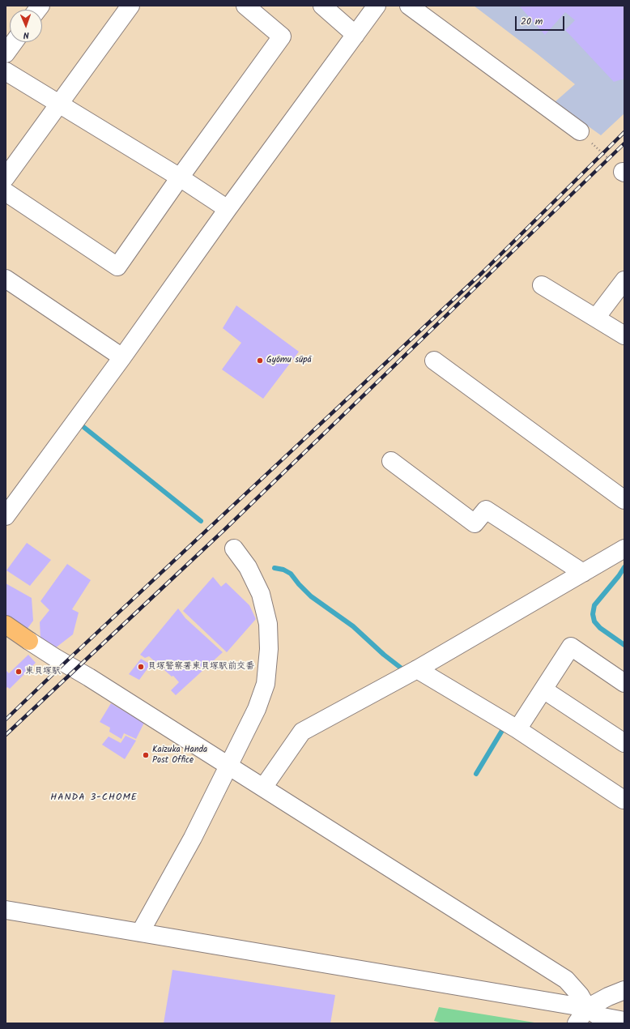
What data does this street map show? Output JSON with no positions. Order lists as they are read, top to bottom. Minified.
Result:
{"districts":["HANDA 3-CHOME"],"places":["Gyōmu sūpā","貝塚警察署東貝塚駅前交番","東貝塚駅","Kaizuka Handa Post Office"],"scale_bar":"20 m","north":"bottom"}
